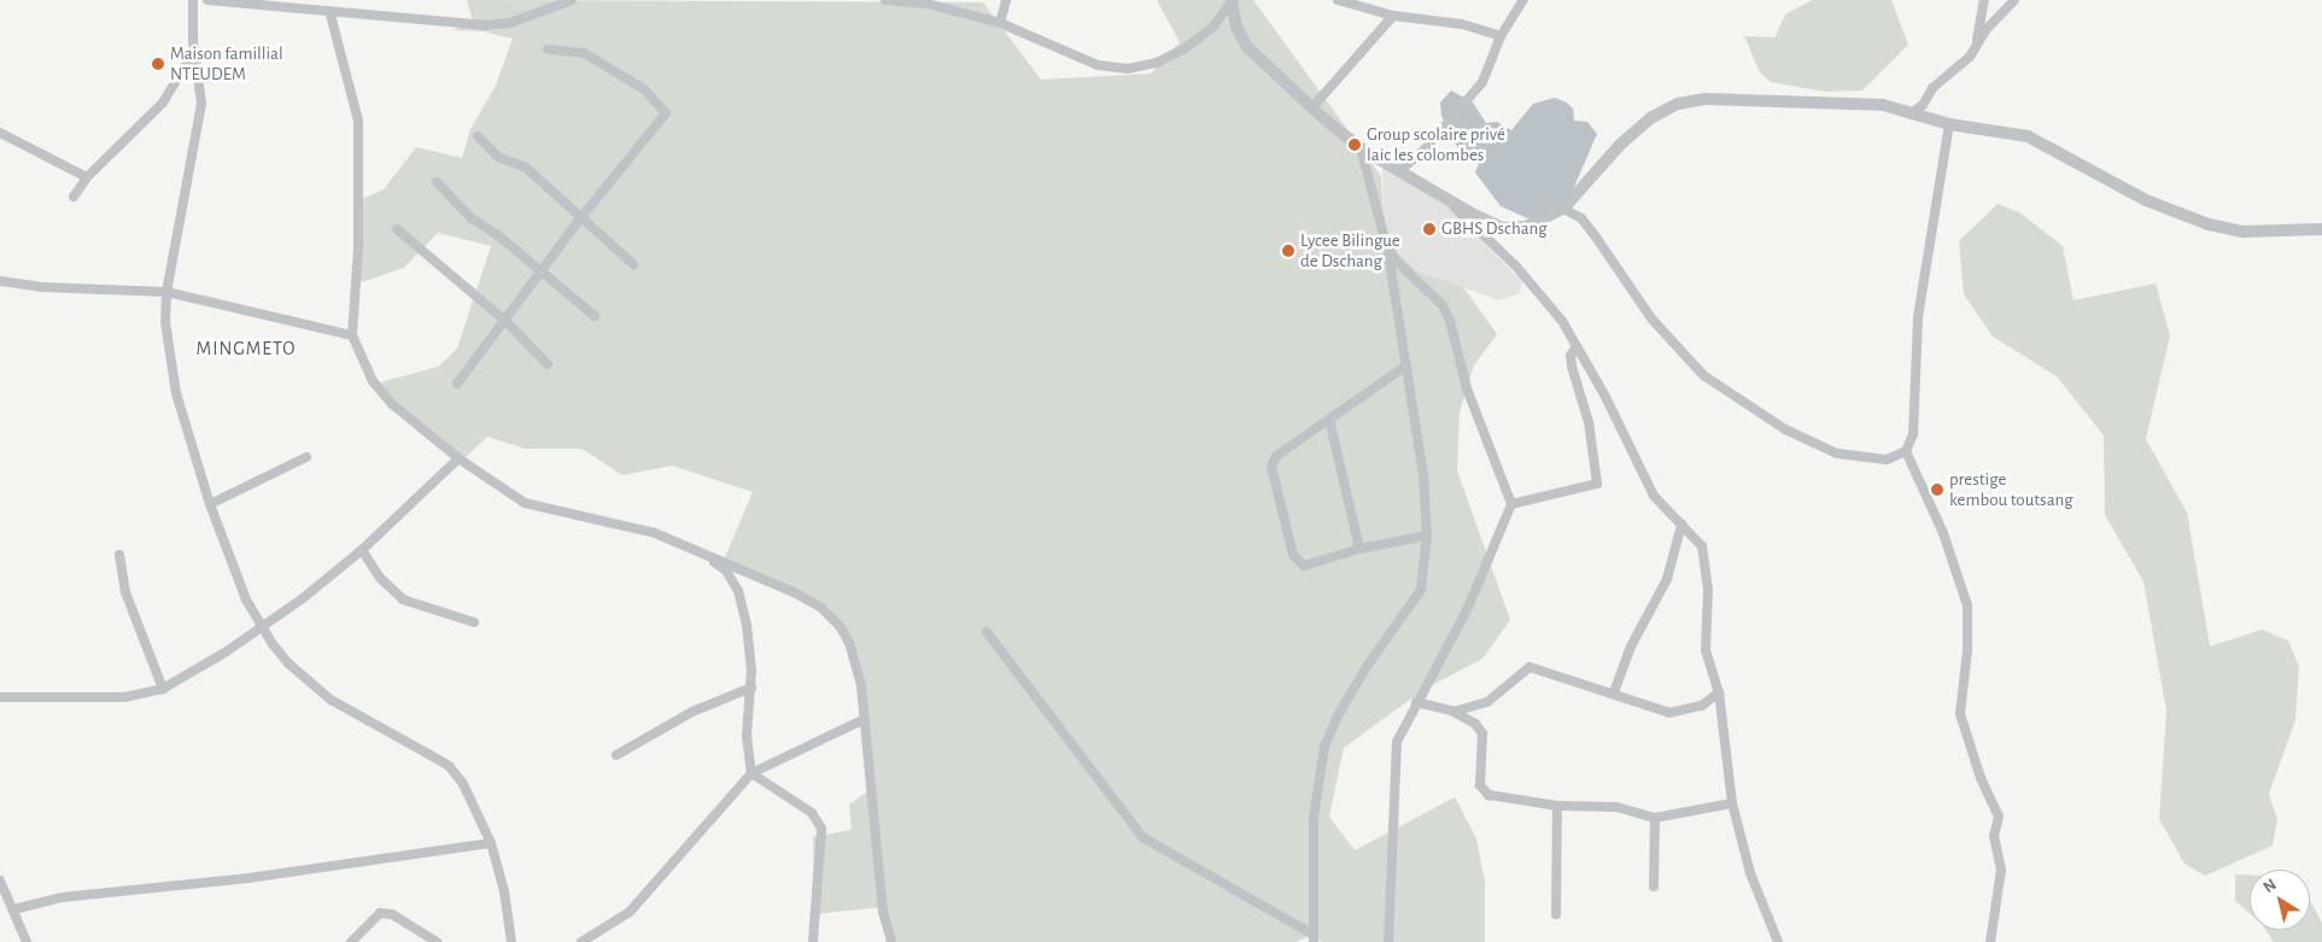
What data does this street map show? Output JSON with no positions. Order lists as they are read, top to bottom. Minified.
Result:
{"districts":["MINGMETO"],"places":["Maison famillial NTEUDEM","Group scolaire privé laic les colombes","GBHS Dschang","Lycee Bilingue de Dschang","prestige kembou toutsang"],"north":"top left"}
